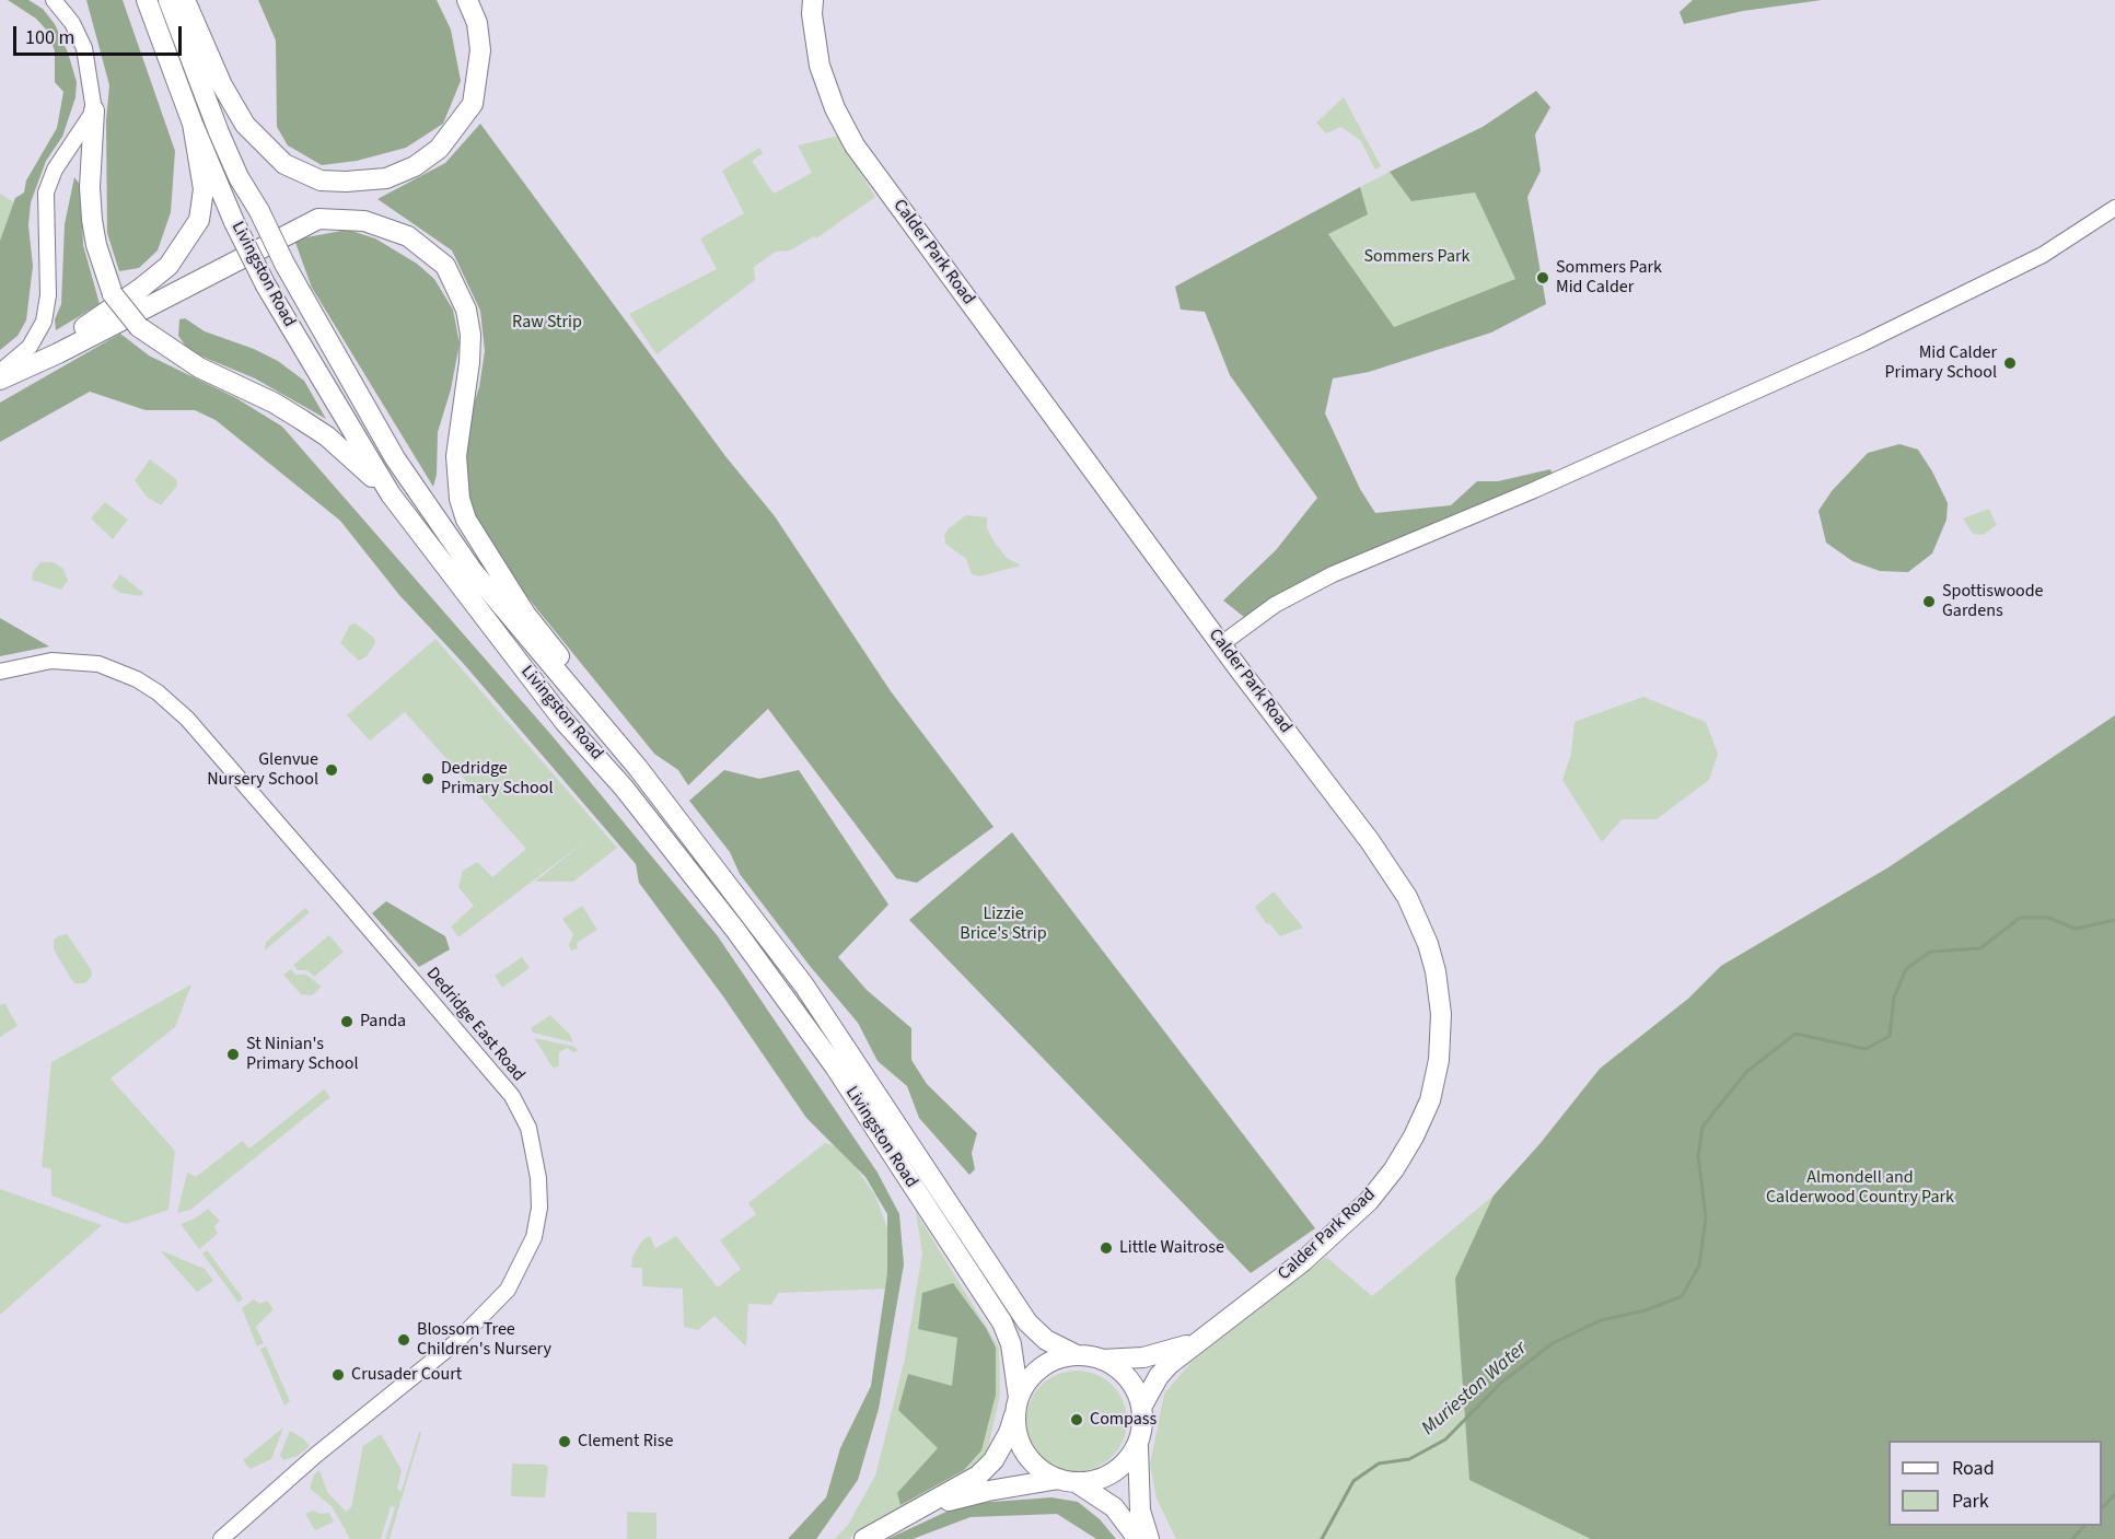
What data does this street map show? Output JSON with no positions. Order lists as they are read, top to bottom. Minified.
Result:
{"streets":{"main road":["Calder Park Road","Livingston Road"],"street":["Dedridge East Road"]},"crossings":[["Calder Park Road","Livingston Road"]],"water":["Murieston Water"],"parks":["Sommers Park","Raw Strip","Lizzie Brice's Strip","Almondell and Calderwood Country Park"],"places":["Sommers Park Mid Calder","Mid Calder Primary School","Spottiswoode Gardens","Glenvue Nursery School","Dedridge Primary School","Panda","St Ninian's Primary School","Little Waitrose","Blossom Tree Children's Nursery","Crusader Court","Compass","Clement Rise"],"legend":["Road","Park"],"scale_bar":"100 m"}
